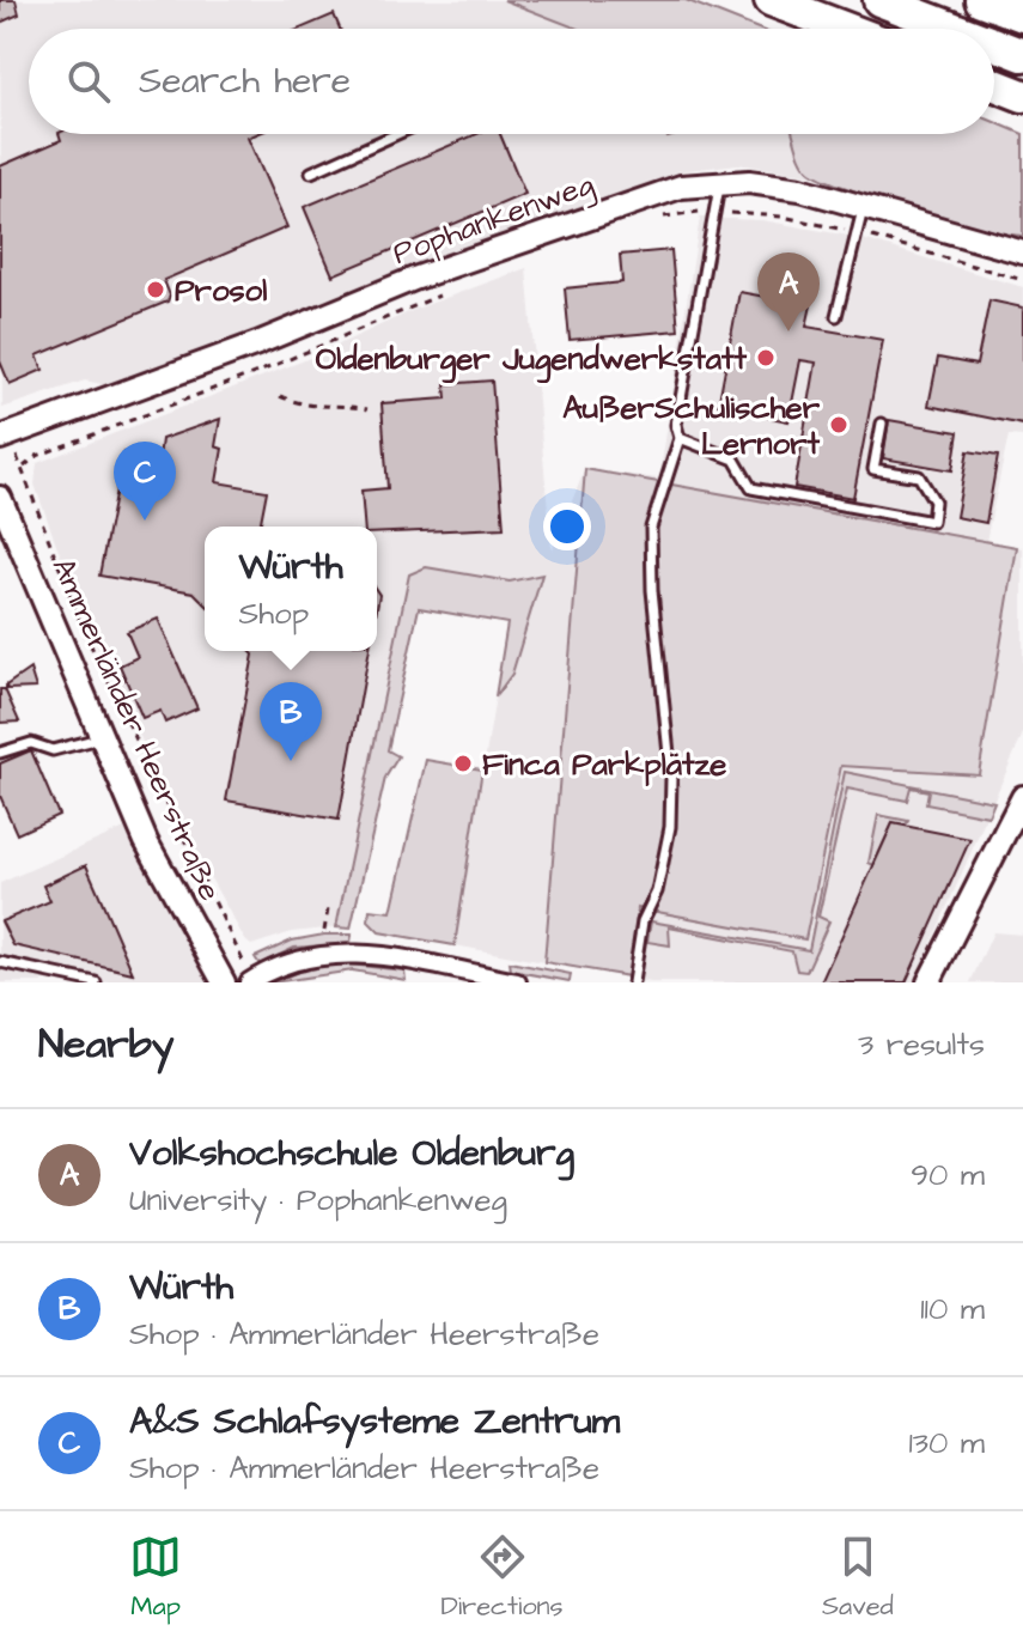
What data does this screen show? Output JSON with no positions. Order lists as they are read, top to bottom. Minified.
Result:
{"streets":{"street":["Pophankenweg","Ammerländer Heerstraße"]},"places":["Prosol","Oldenburger Jugendwerkstatt","AußerSchulischer Lernort","Finca Parkplätze"],"page":{"search":"Search here","pins":["A","C","B"],"popup":["Würth","Shop"],"heading":["Nearby","3 results"],"list":[{"mark":"A","name":"Volkshochschule Oldenburg","note":"University · Pophankenweg","value":"90 m"},{"mark":"B","name":"Würth","note":"Shop · Ammerländer Heerstraße","value":"110 m"},{"mark":"C","name":"A&S Schlafsysteme Zentrum","note":"Shop · Ammerländer Heerstraße","value":"130 m"}],"nav":["Map","Directions","Saved"]}}
